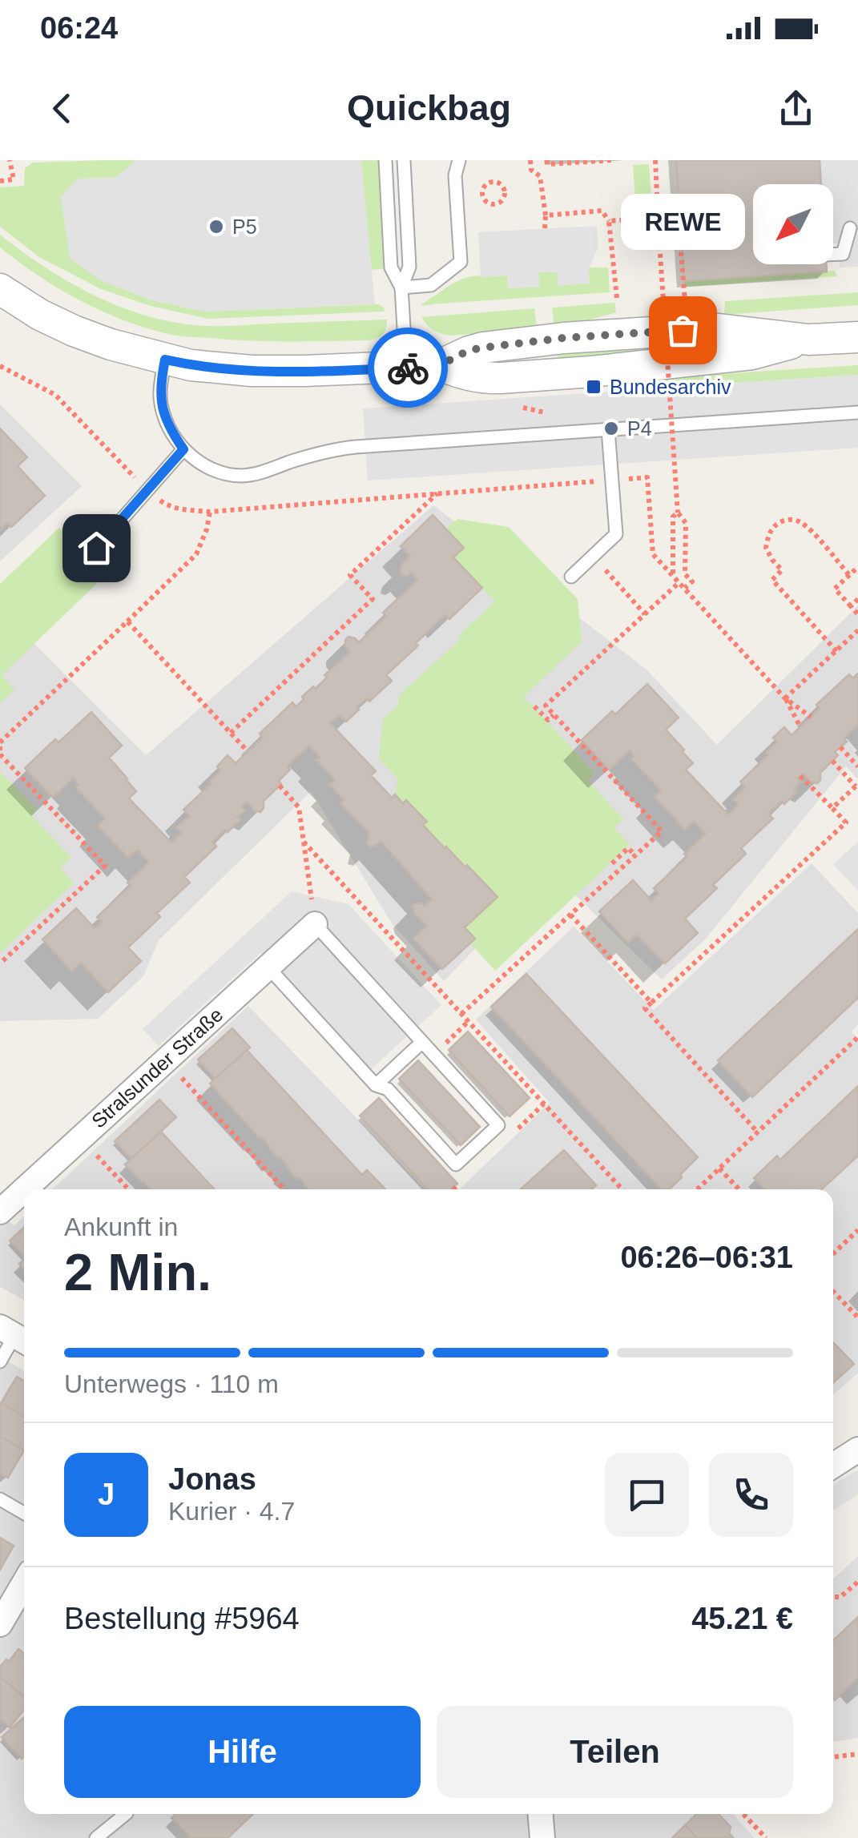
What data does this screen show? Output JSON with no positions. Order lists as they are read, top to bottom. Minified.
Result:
{"streets":{"street":["Stralsunder Straße"]},"places":{"other":["P5","REWE","P4"],"transit":["Bundesarchiv"]},"north":"bottom left","page":{"status":"06:24","header":"Quickbag","bubble":"REWE","heading":["2 Min.","Ankunft in","06:26–06:31"],"panel":["Jonas","Kurier · 4.7","Bestellung #5964","45.21 €"],"bar":"Unterwegs · 110 m","round":"J","buttons":["Hilfe","Teilen"]}}
